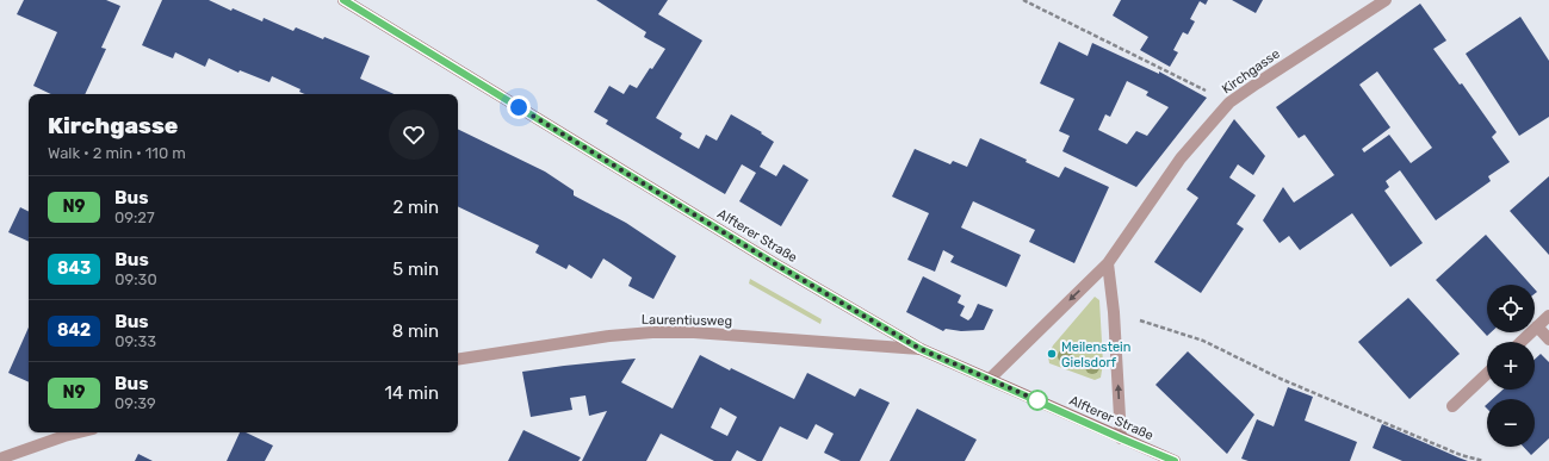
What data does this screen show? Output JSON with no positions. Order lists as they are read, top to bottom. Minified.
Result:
{"streets":{"street":["Kirchgasse","Alfterer Straße","Laurentiusweg"]},"crossings":[["Kirchgasse","Alfterer Straße"],["Alfterer Straße","Laurentiusweg"]],"places":["Meilenstein Gielsdorf"],"lines":["bus line N9"],"page":{"heading":["Kirchgasse","Walk · 2 min · 110 m"],"list":[{"mark":"N9","name":"Bus","note":"09:27","value":"2 min"},{"mark":"843","name":"Bus","note":"09:30","value":"5 min"},{"mark":"842","name":"Bus","note":"09:33","value":"8 min"},{"mark":"N9","name":"Bus","note":"09:39","value":"14 min"}],"map_buttons":["+","−"]}}
